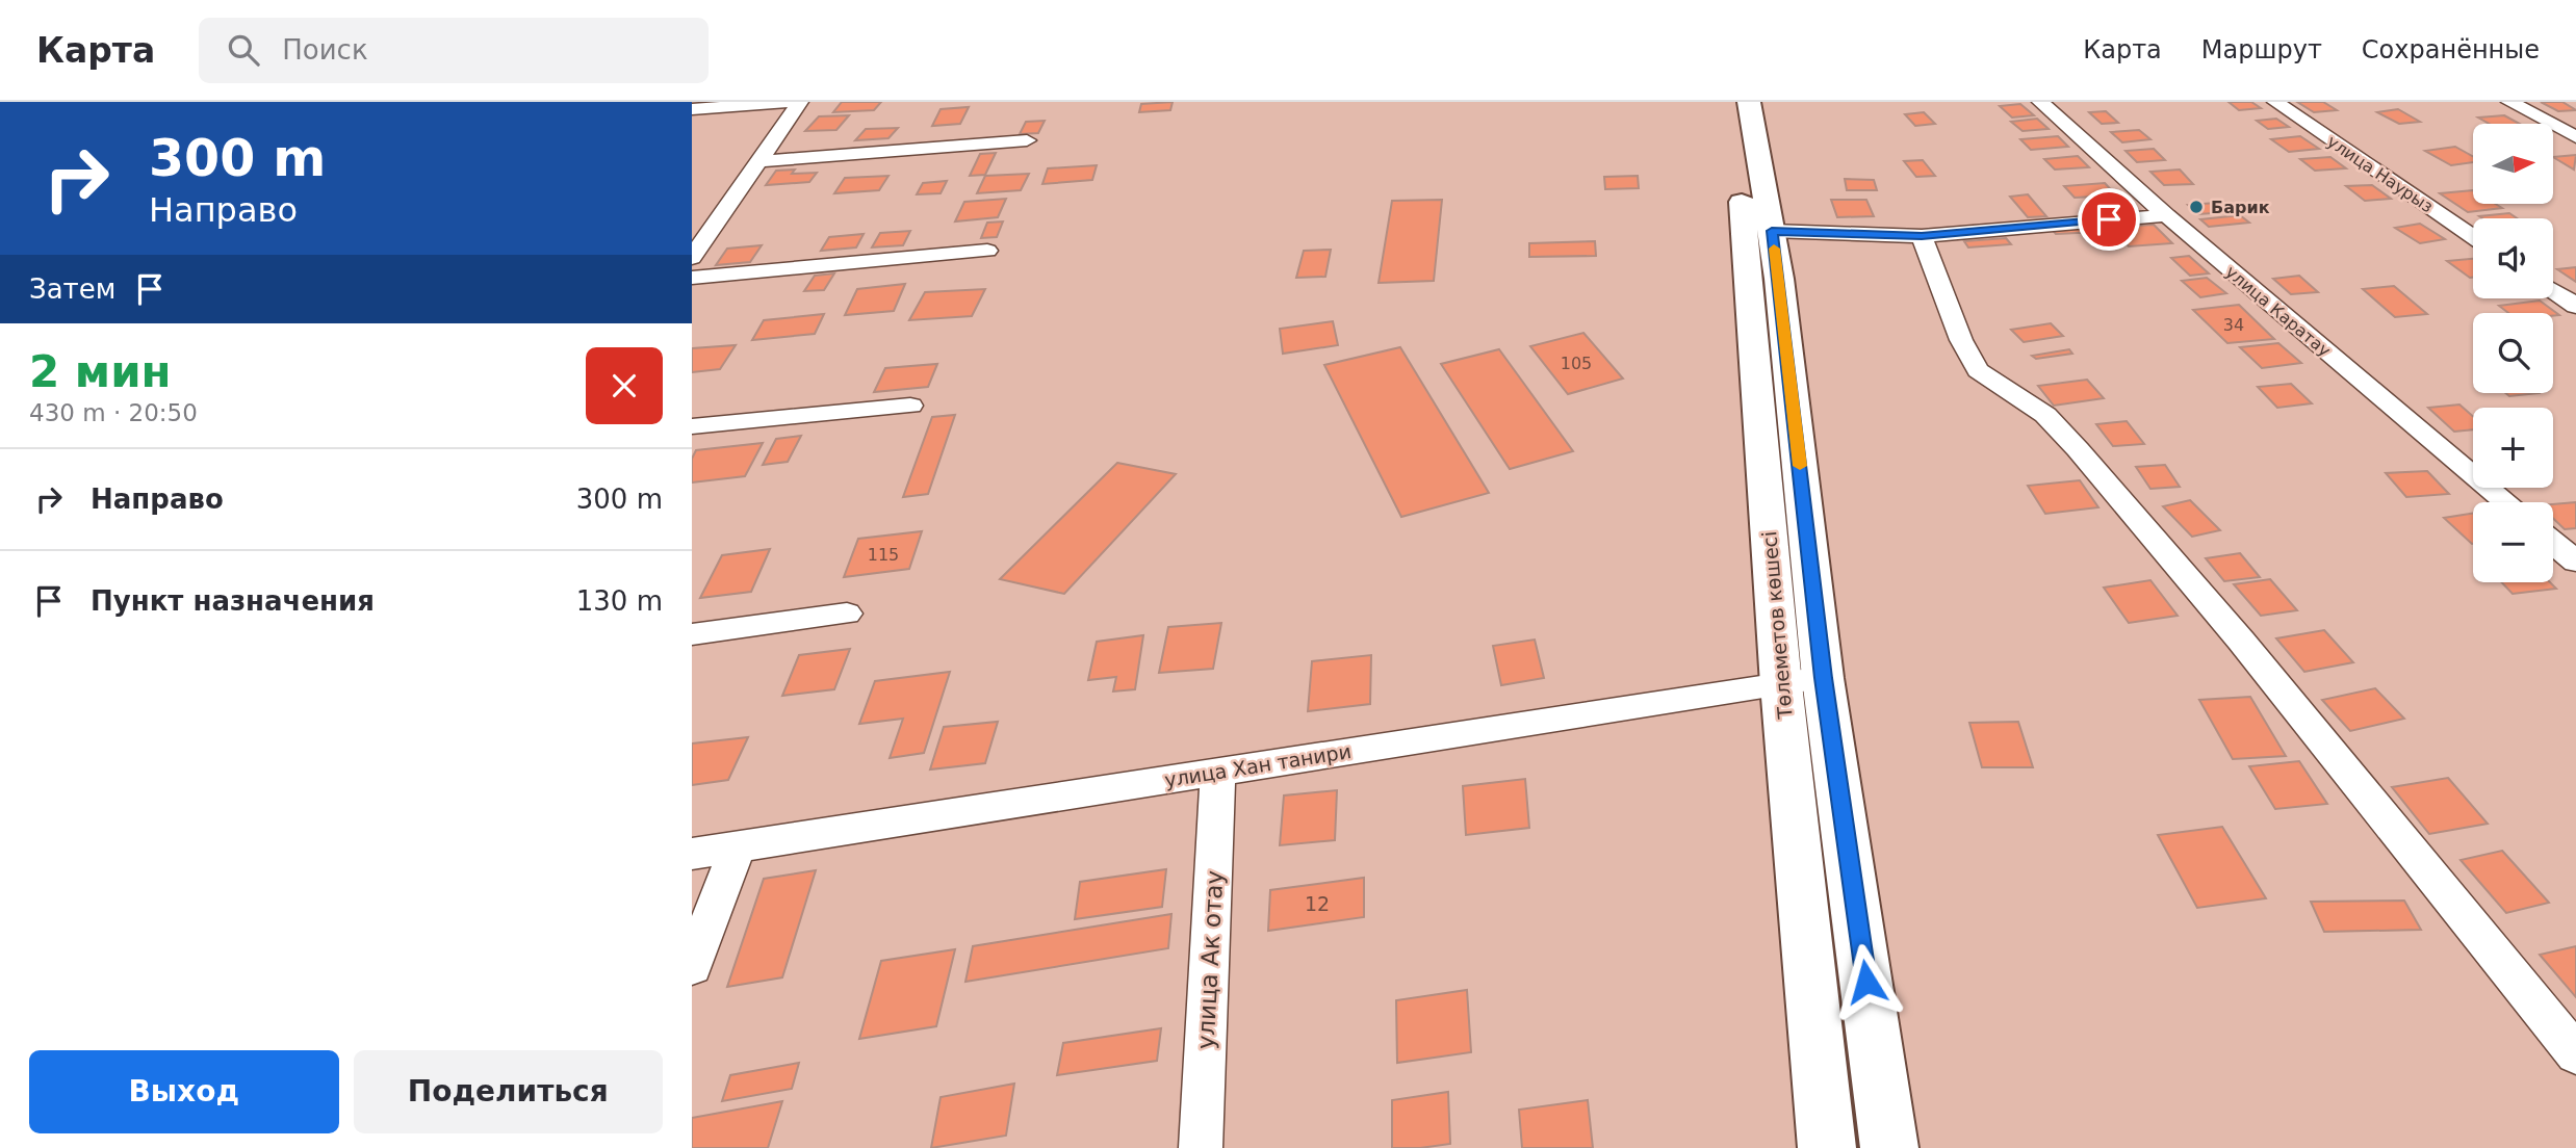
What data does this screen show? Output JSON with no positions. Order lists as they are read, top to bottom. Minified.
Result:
{"streets":{"main road":["Төлеметов көшесі"],"street":["улица Наурыз","улица Каратау","улица Хан танири","улица Ак отау"]},"crossings":[["Төлеметов көшесі","улица Хан танири"],["улица Хан танири","улица Ак отау"]],"places":["Барик"],"house_numbers":["34","105","115","12"],"north":"right","page":{"header":"Карта","search":"Поиск","nav":["Карта","Маршрут","Сохранённые"],"turn":["300 m","Направо"],"map_buttons":["+","−"],"then":"Затем","heading":["2 мин","430 m · 20:50"],"list":[{"name":"Направо","value":"300 m"},{"name":"Пункт назначения","value":"130 m"}],"buttons":["Выход","Поделиться"]}}
